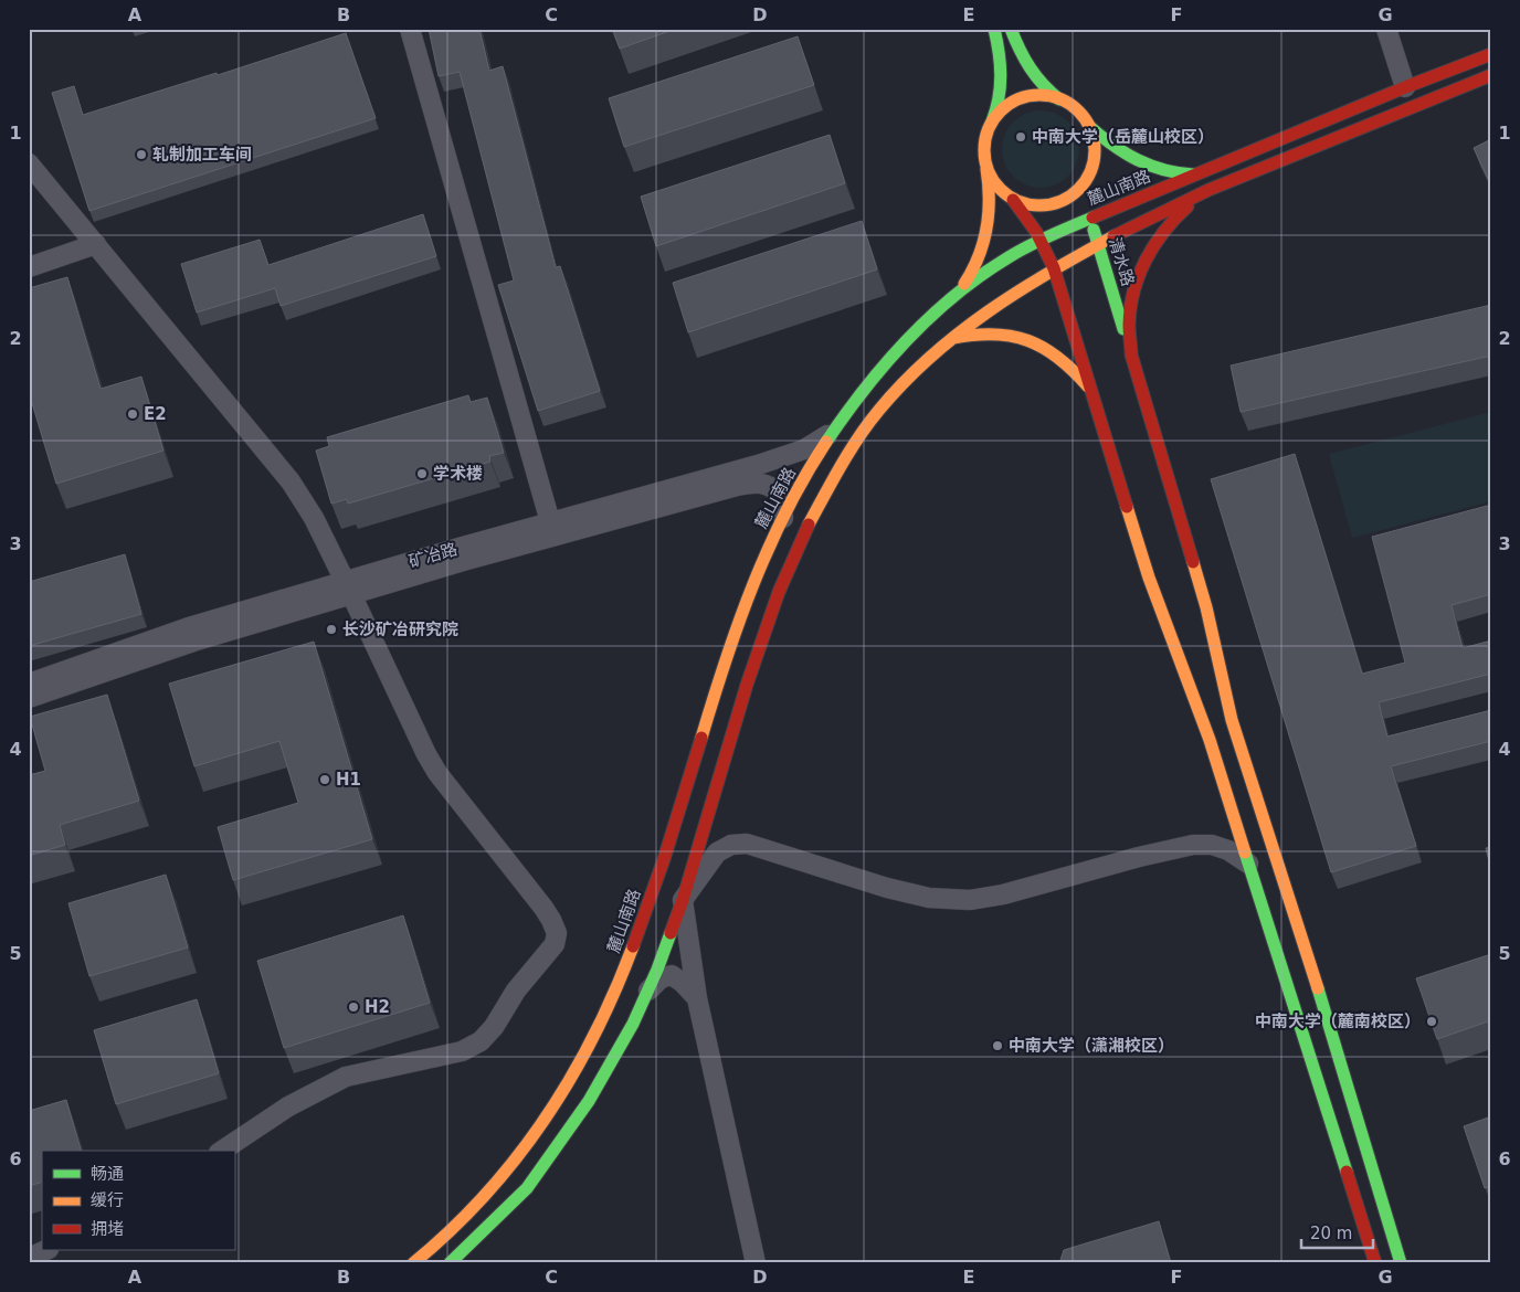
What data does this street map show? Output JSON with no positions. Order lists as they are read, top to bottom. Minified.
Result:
{"streets":{"main road":["麓山南路","清水路"],"street":["矿冶路"]},"crossings":[["麓山南路","清水路"],["麓山南路","矿冶路"]],"places":["中南大学（岳麓山校区）","轧制加工车间","E2","学术楼","长沙矿冶研究院","H1","H2","中南大学（麓南校区）","中南大学（潇湘校区）"],"legend":["畅通","缓行","拥堵"],"scale_bar":"20 m","grid":{"columns":["A","B","C","D","E","F","G"],"rows":["1","2","3","4","5","6"]}}
